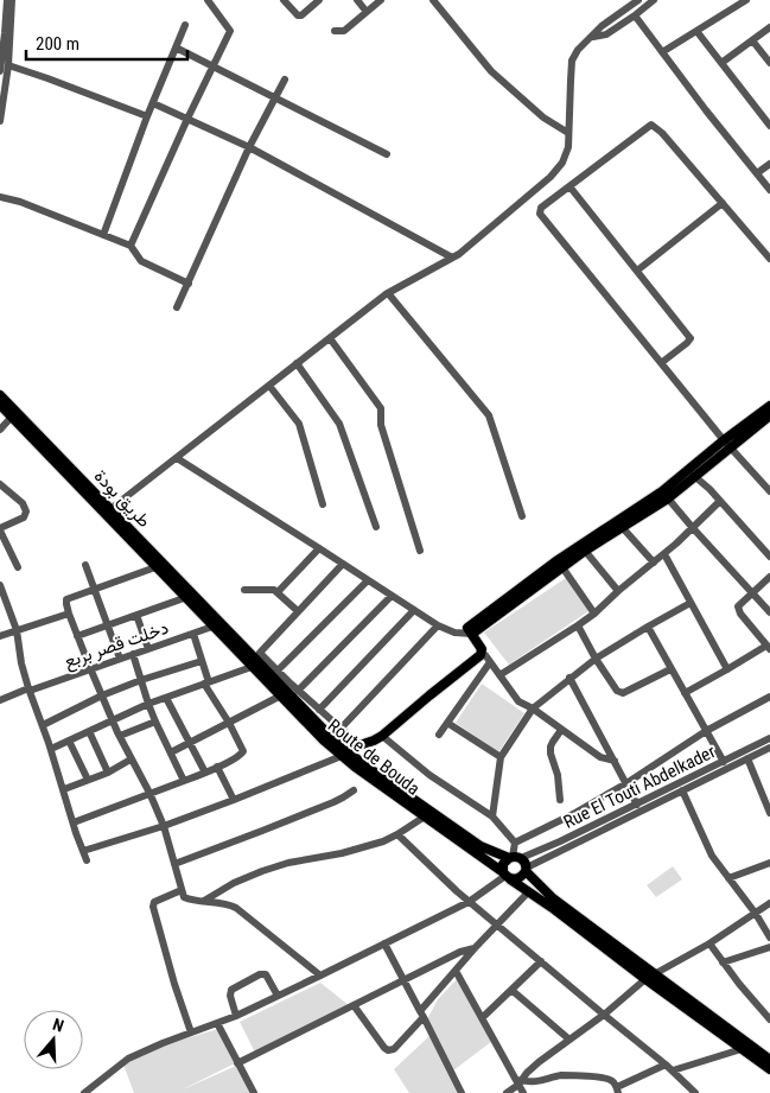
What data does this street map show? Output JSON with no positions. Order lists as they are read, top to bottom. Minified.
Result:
{"streets":{"main road":["طريق بودة","Route de Bouda"],"street":["دخلت قصر بربع","Rue El Touti Abdelkader"]},"crossings":[["طريق بودة","دخلت قصر بربع"],["طريق بودة","Route de Bouda"],["دخلت قصر بربع","Route de Bouda"],["Route de Bouda","Rue El Touti Abdelkader"]],"scale_bar":"200 m","north":"top"}
